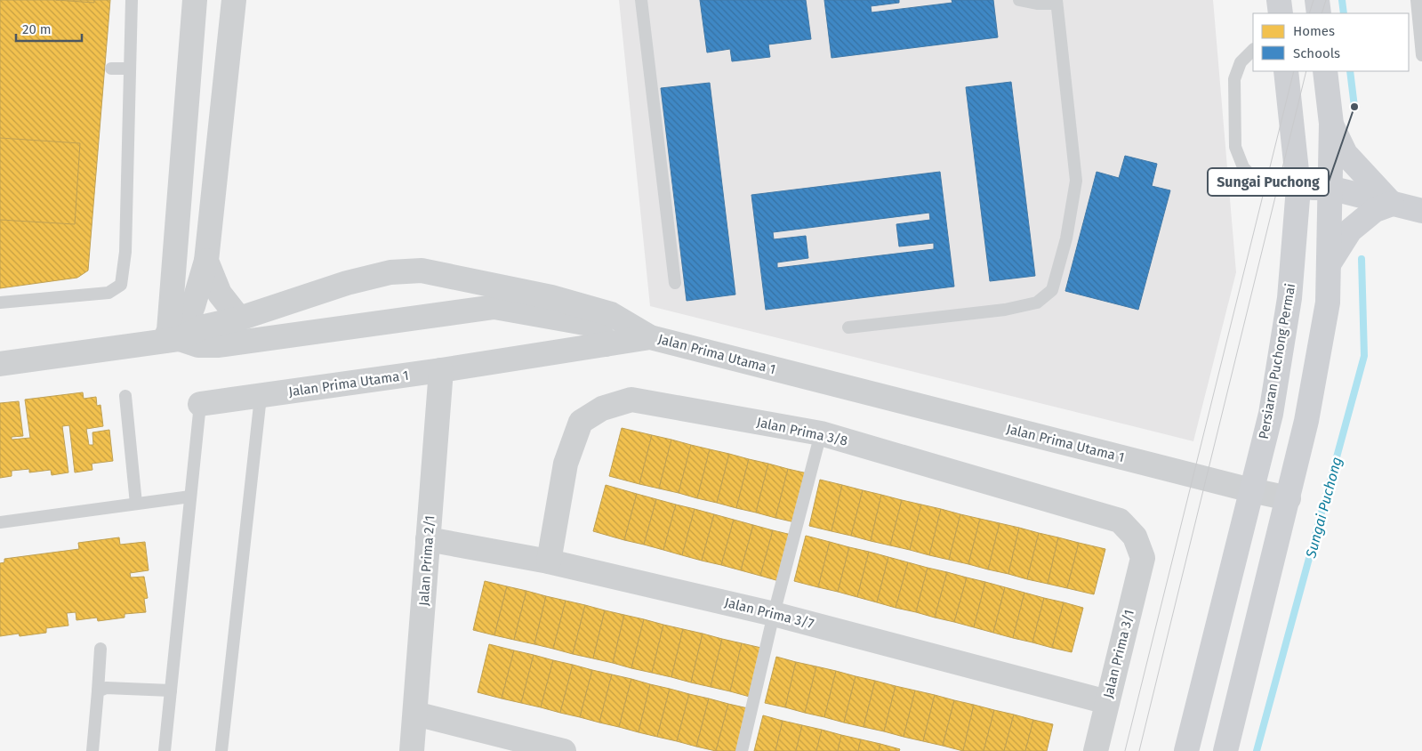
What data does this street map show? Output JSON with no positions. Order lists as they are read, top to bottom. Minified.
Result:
{"streets":{"main road":["Persiaran Puchong Permai"],"street":["Jalan Prima Utama 1","Jalan Prima 3/8","Jalan Prima 2/1","Jalan Prima 3/7","Jalan Prima 3/1"]},"crossings":[["Jalan Prima Utama 1","Persiaran Puchong Permai"],["Jalan Prima Utama 1","Jalan Prima 2/1"],["Jalan Prima 3/8","Jalan Prima 3/7"],["Jalan Prima 3/8","Jalan Prima 3/1"],["Jalan Prima 2/1","Jalan Prima 3/7"],["Jalan Prima 3/7","Jalan Prima 3/1"]],"water":["Sungai Puchong"],"places":["Sungai Puchong"],"legend":["Homes","Schools"],"scale_bar":"20 m"}
